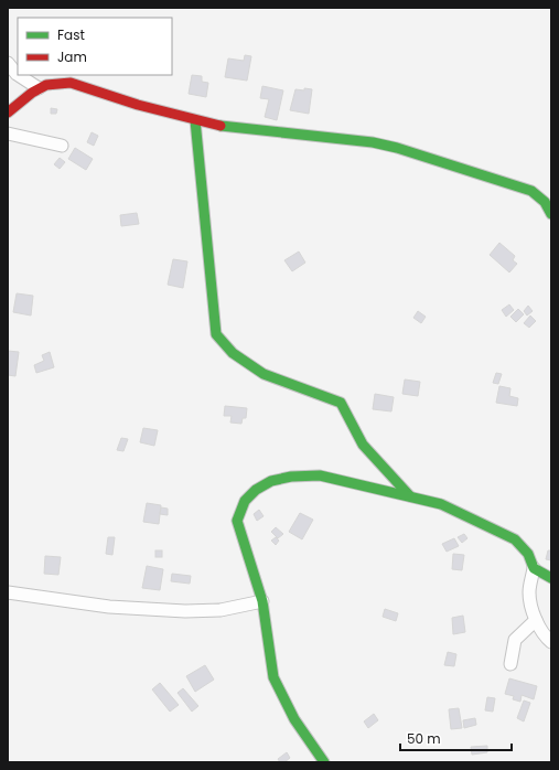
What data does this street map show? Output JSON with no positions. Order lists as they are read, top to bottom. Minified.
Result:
{"legend":["Fast","Jam"],"scale_bar":"50 m"}
